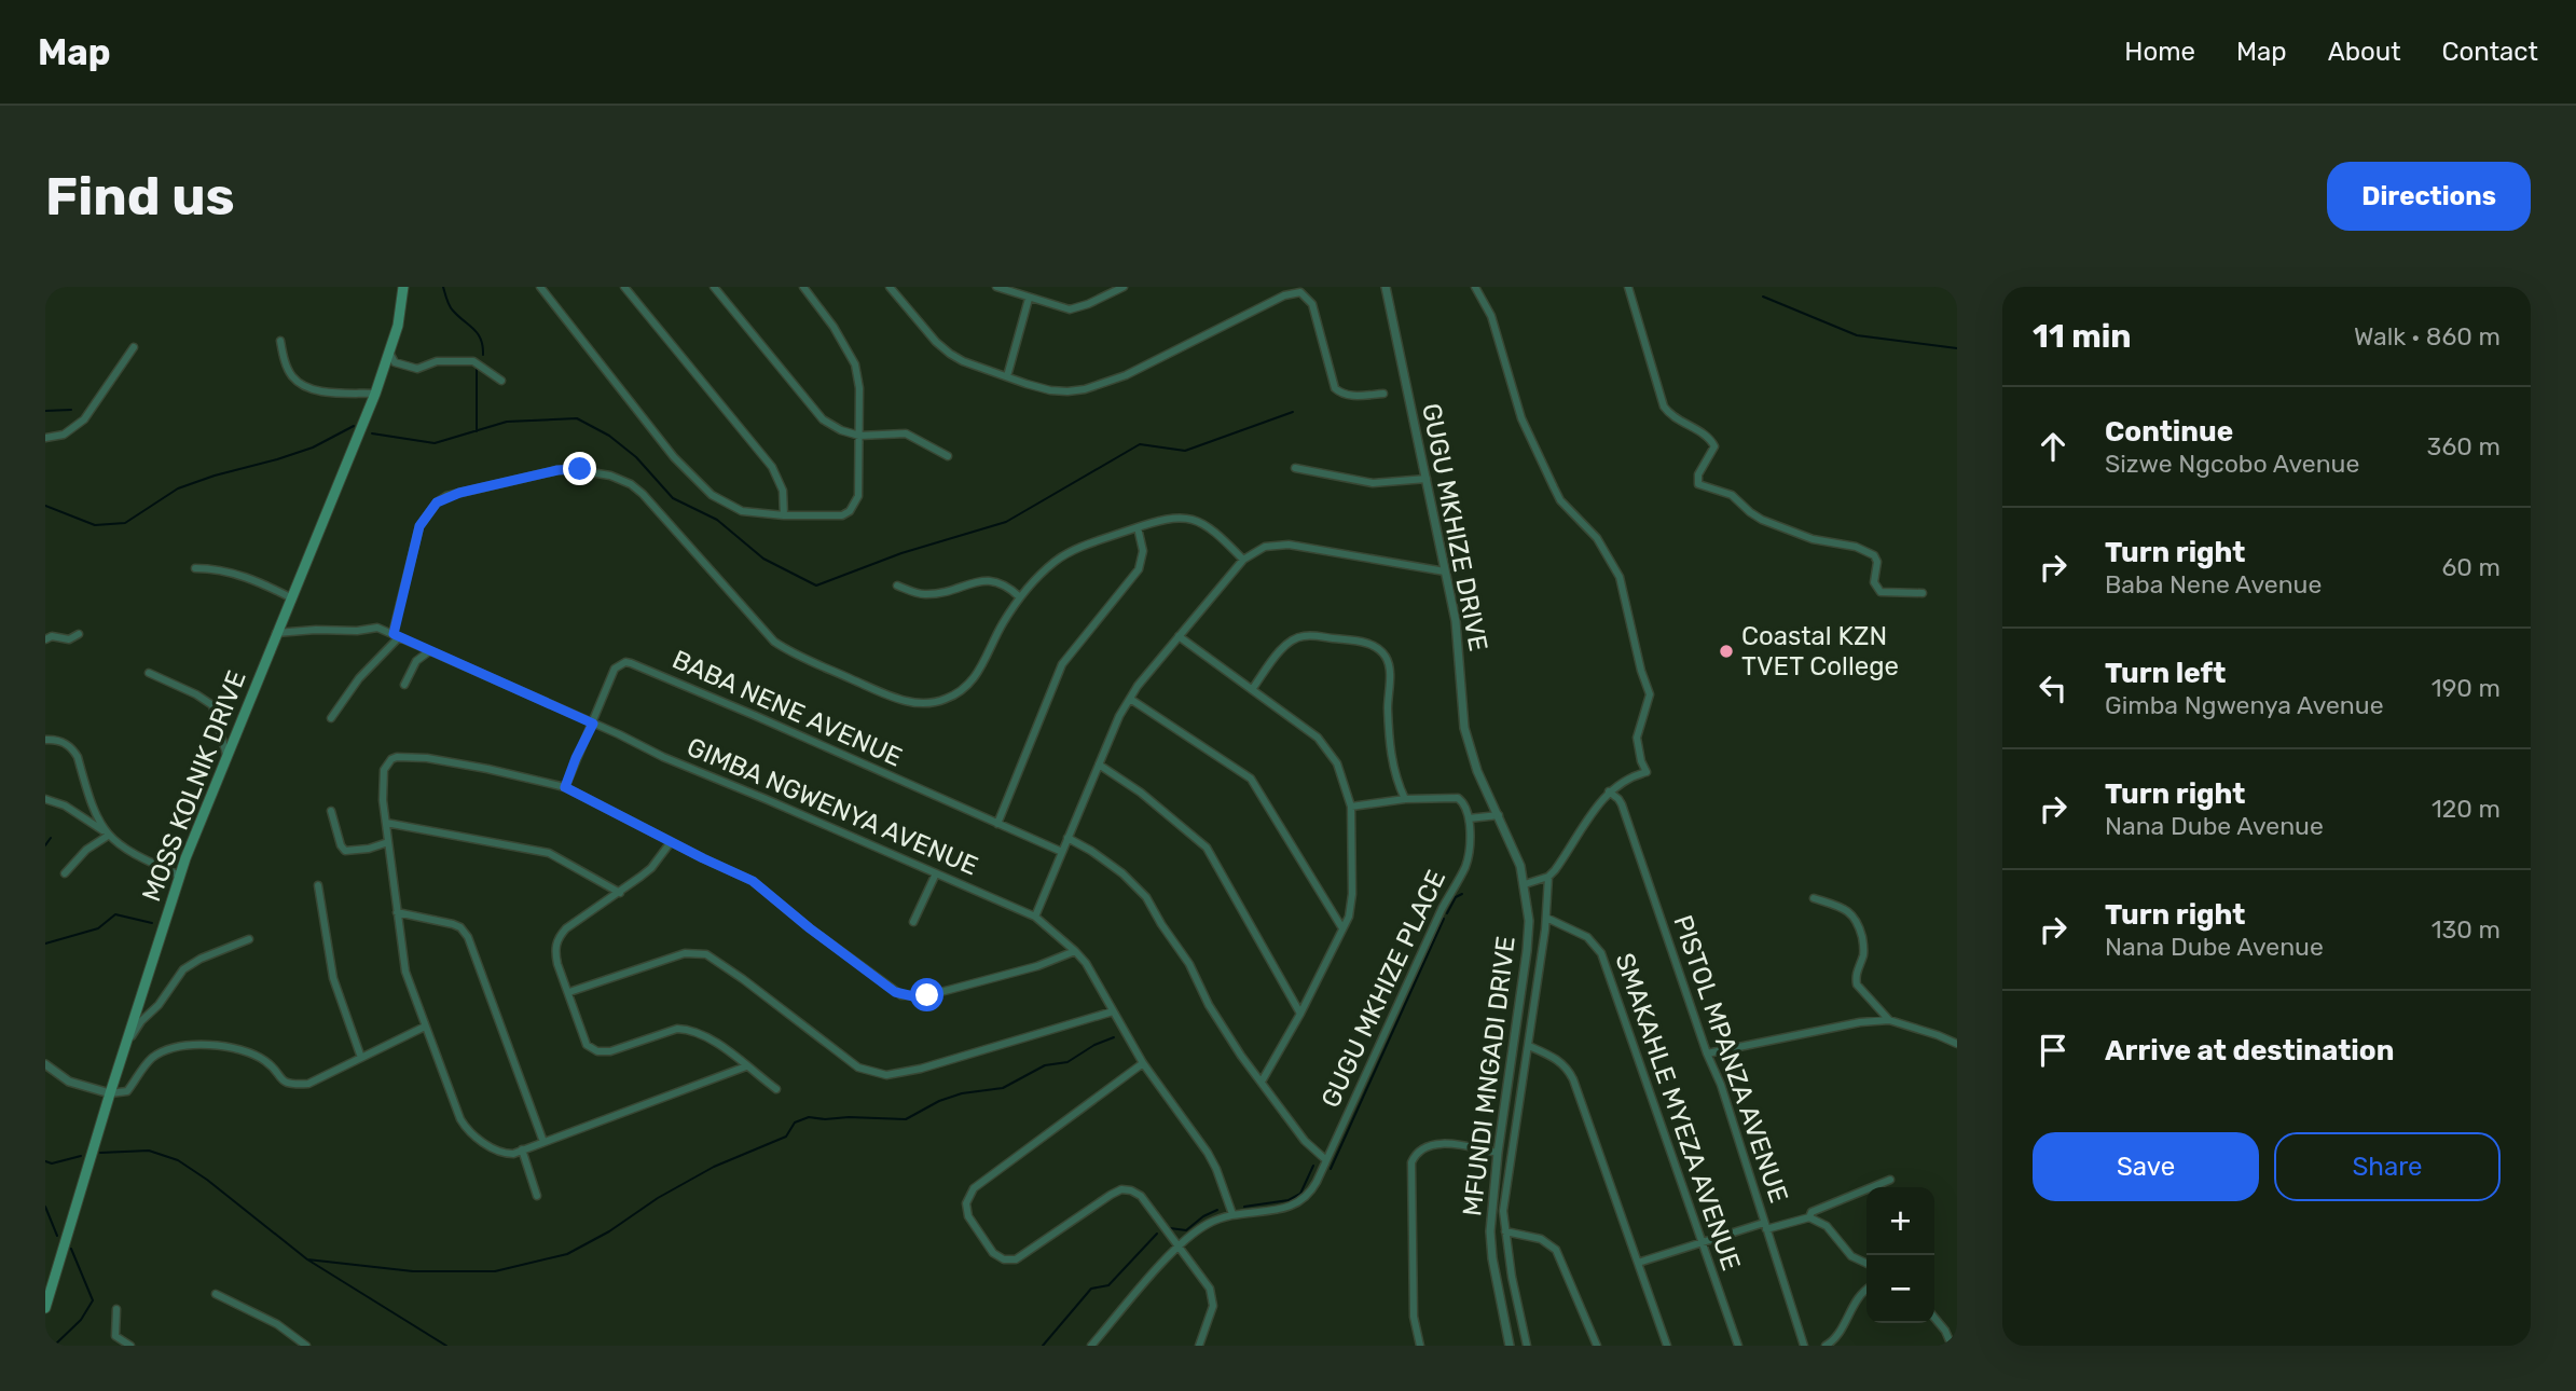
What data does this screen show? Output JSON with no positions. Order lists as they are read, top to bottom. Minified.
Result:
{"streets":{"main road":["MOSS KOLNIK DRIVE"],"street":["GUGU MKHIZE DRIVE","BABA NENE AVENUE","GIMBA NGWENYA AVENUE","GUGU MKHIZE PLACE","PISTOL MPANZA AVENUE","MFUNDI MNGADI DRIVE","SMAKAHLE MYEZA AVENUE"]},"crossings":[["GUGU MKHIZE DRIVE","MFUNDI MNGADI DRIVE"],["BABA NENE AVENUE","GIMBA NGWENYA AVENUE"],["MOSS KOLNIK DRIVE","GIMBA NGWENYA AVENUE"],["GIMBA NGWENYA AVENUE","GUGU MKHIZE PLACE"]],"places":["Coastal KZN TVET College"],"page":{"header":"Map","nav":["Home","Map","About","Contact"],"buttons":["Directions",["Save","Share"]],"title":"Find us","heading":["11 min","Walk · 860 m"],"list":[["Continue","Sizwe Ngcobo Avenue","360 m"],["Turn right","Baba Nene Avenue","60 m"],["Turn left","Gimba Ngwenya Avenue","190 m"],["Turn right","Nana Dube Avenue","120 m"],["Turn right","Nana Dube Avenue","130 m"],"Arrive at destination"],"map_buttons":["+","−"]}}
